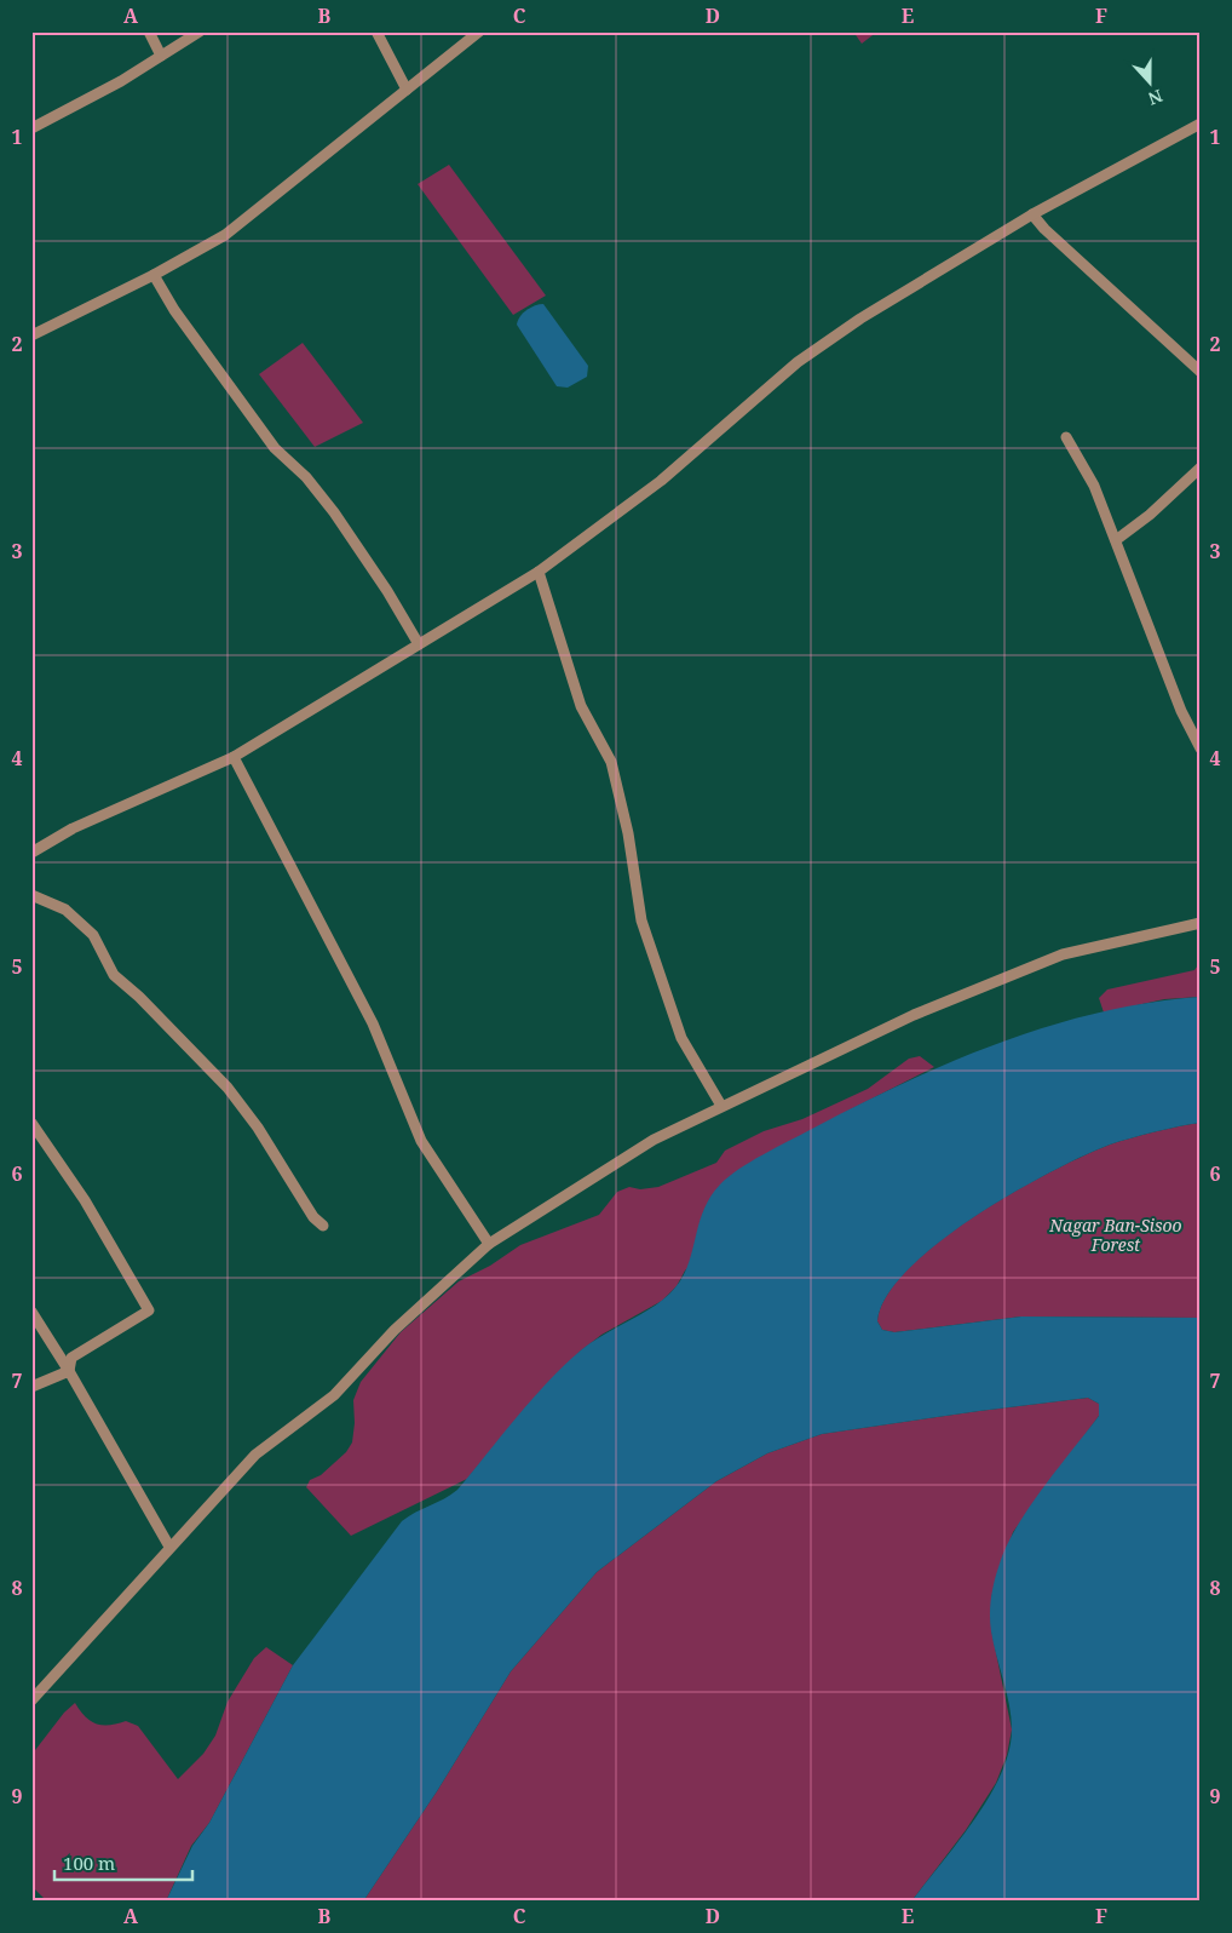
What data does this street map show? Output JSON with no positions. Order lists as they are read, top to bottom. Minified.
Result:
{"parks":["Nagar Ban-Sisoo Forest"],"scale_bar":"100 m","north":"bottom","grid":{"columns":["A","B","C","D","E","F"],"rows":["1","2","3","4","5","6","7","8","9"]}}
